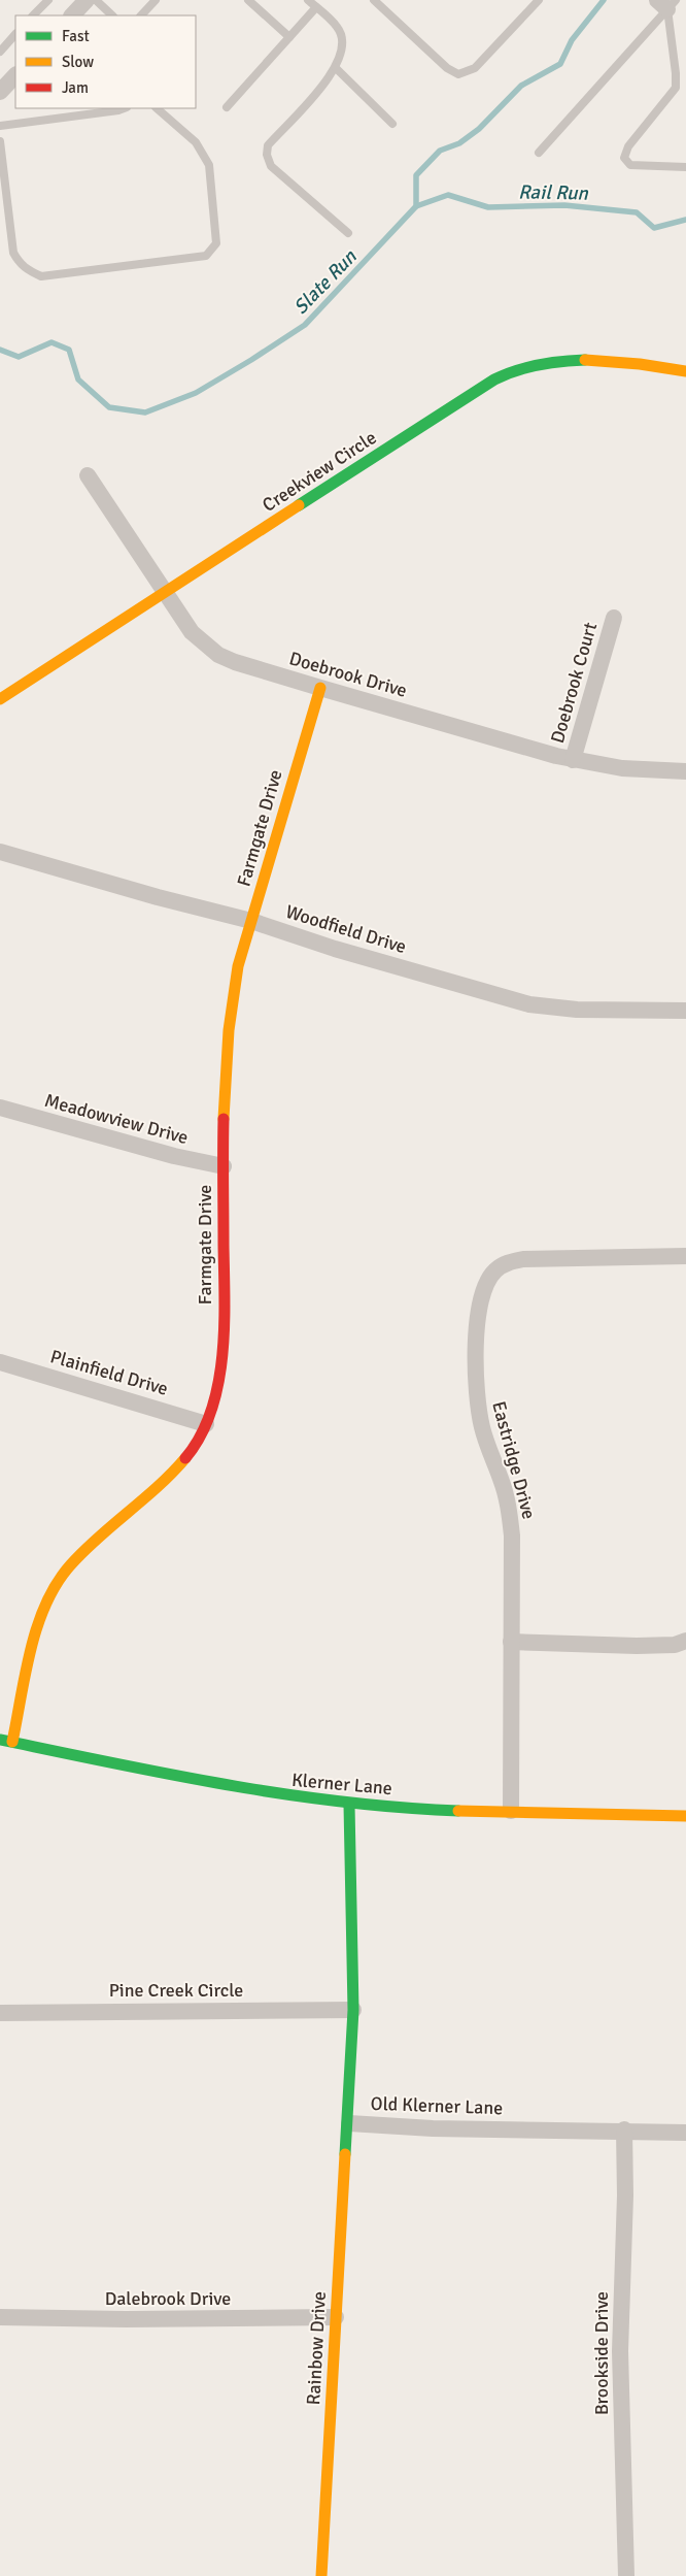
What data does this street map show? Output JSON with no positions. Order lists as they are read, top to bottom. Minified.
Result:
{"streets":{"street":["Creekview Circle","Doebrook Drive","Doebrook Court","Farmgate Drive","Woodfield Drive","Meadowview Drive","Plainfield Drive","Eastridge Drive","Klerner Lane","Pine Creek Circle","Old Klerner Lane","Dalebrook Drive","Rainbow Drive","Brookside Drive"]},"crossings":[["Creekview Circle","Doebrook Drive"],["Doebrook Drive","Doebrook Court"],["Doebrook Drive","Farmgate Drive"],["Farmgate Drive","Woodfield Drive"],["Farmgate Drive","Meadowview Drive"],["Farmgate Drive","Plainfield Drive"],["Farmgate Drive","Klerner Lane"],["Eastridge Drive","Klerner Lane"],["Klerner Lane","Old Klerner Lane"],["Pine Creek Circle","Old Klerner Lane"],["Old Klerner Lane","Rainbow Drive"],["Old Klerner Lane","Brookside Drive"],["Dalebrook Drive","Rainbow Drive"]],"water":["Rail Run","Slate Run"],"legend":["Fast","Slow","Jam"]}
